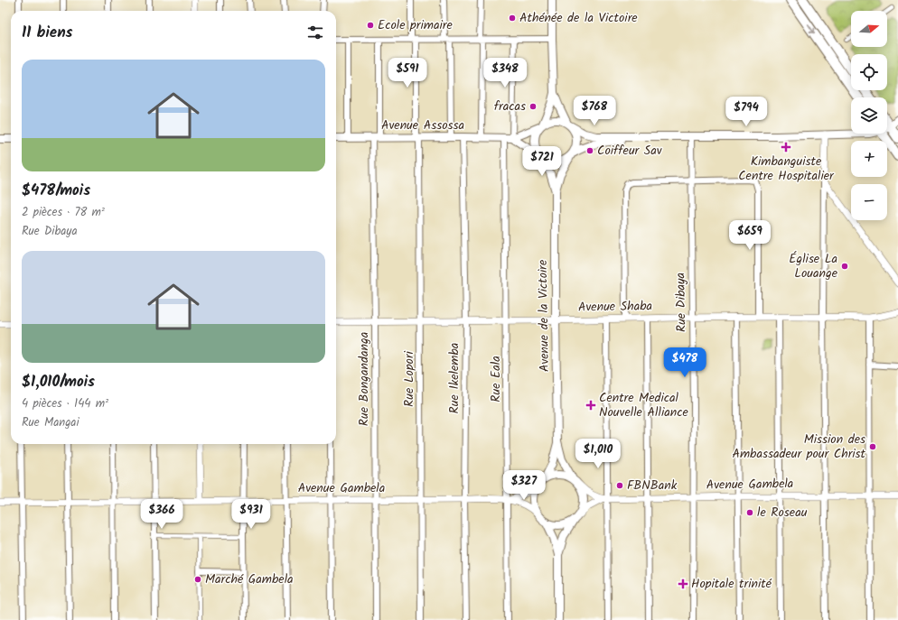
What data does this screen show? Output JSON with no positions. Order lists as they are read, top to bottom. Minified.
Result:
{"streets":{"main road":["Avenue Assossa","Avenue de la Victoire"],"street":["Rue Dibaya","Avenue Shaba","Rue Ikelemba","Rue Bongandanga","Rue Lopori","Rue Eala","Avenue Gambela"]},"crossings":[["Avenue Assossa","Rue Ikelemba"],["Avenue Assossa","Rue Bongandanga"],["Avenue Assossa","Rue Lopori"],["Avenue Assossa","Rue Eala"],["Rue Dibaya","Avenue Shaba"],["Rue Dibaya","Avenue Gambela"],["Avenue Shaba","Avenue de la Victoire"],["Avenue Shaba","Rue Ikelemba"],["Avenue Shaba","Rue Bongandanga"],["Avenue Shaba","Rue Lopori"],["Avenue Shaba","Rue Eala"],["Rue Ikelemba","Avenue Gambela"],["Rue Bongandanga","Avenue Gambela"],["Rue Lopori","Avenue Gambela"],["Rue Eala","Avenue Gambela"]],"places":{"other":["Athénée de la Victoire","Ecole primaire","fracas","Coiffeur Sav","Église La Louange","Mission des Ambassadeur pour Christ","FBNBank","le Roseau","Marché Gambela"],"health":["Kimbanguiste Centre Hospitalier","Centre Medical Nouvelle Alliance","Hopitale trinité"]},"north":"right","page":{"map_buttons":["+","−"],"heading":"11 biens","list":[{"name":"$478/mois","note":"2 pièces · 78 m² · Rue Dibaya"},{"name":"$1,010/mois","note":"4 pièces · 144 m² · Rue Mangai"}],"price":["$591","$348","$768","$794","$721","$659","$478","$1,010","$327","$366","$931"]}}
